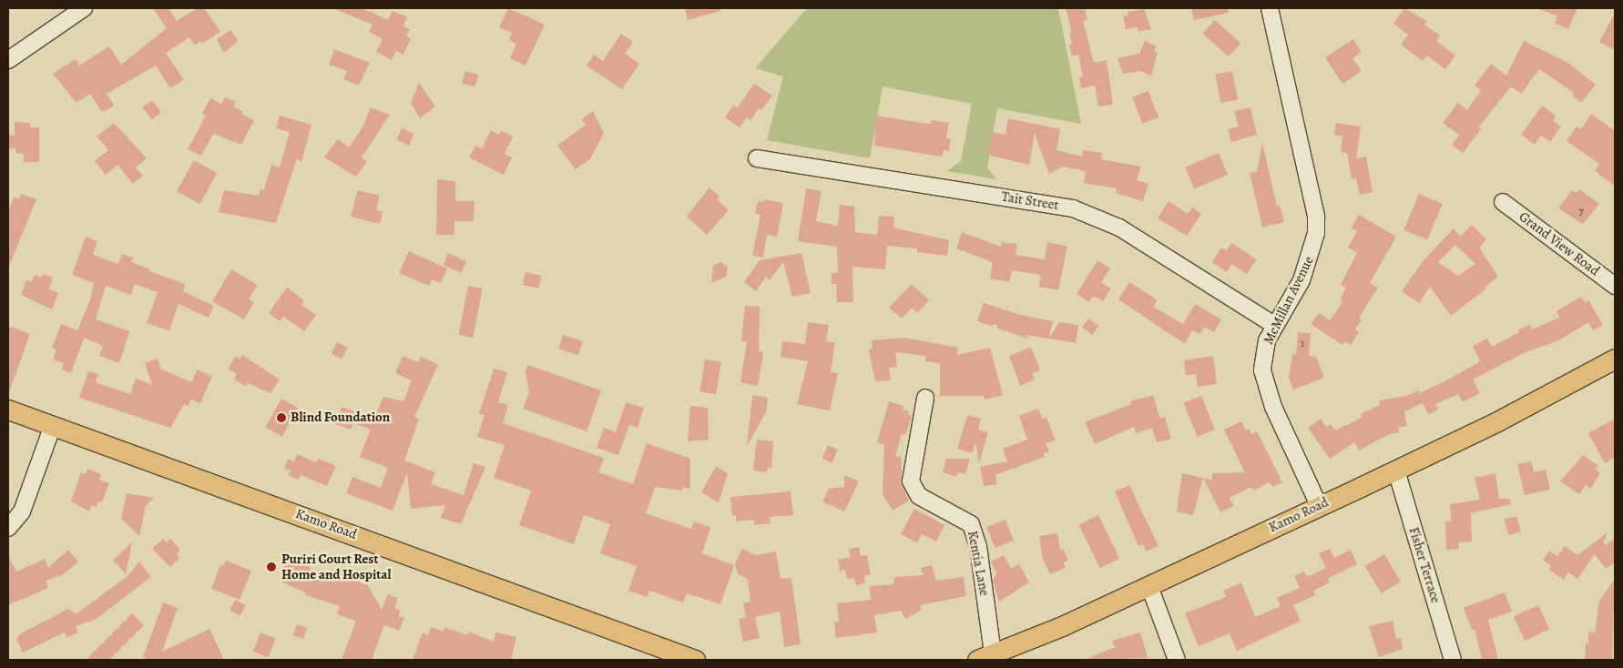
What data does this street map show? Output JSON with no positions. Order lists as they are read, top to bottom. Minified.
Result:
{"streets":{"main road":["Kamo Road"],"street":["Tait Street","Grand View Road","McMillan Avenue","Kentia Lane","Fisher Terrace"]},"crossings":[["Tait Street","McMillan Avenue"],["McMillan Avenue","Kamo Road"],["Kamo Road","Kentia Lane"],["Kamo Road","Fisher Terrace"]],"places":["Blind Foundation","Puriri Court Rest Home and Hospital"],"house_numbers":["7","1"]}
